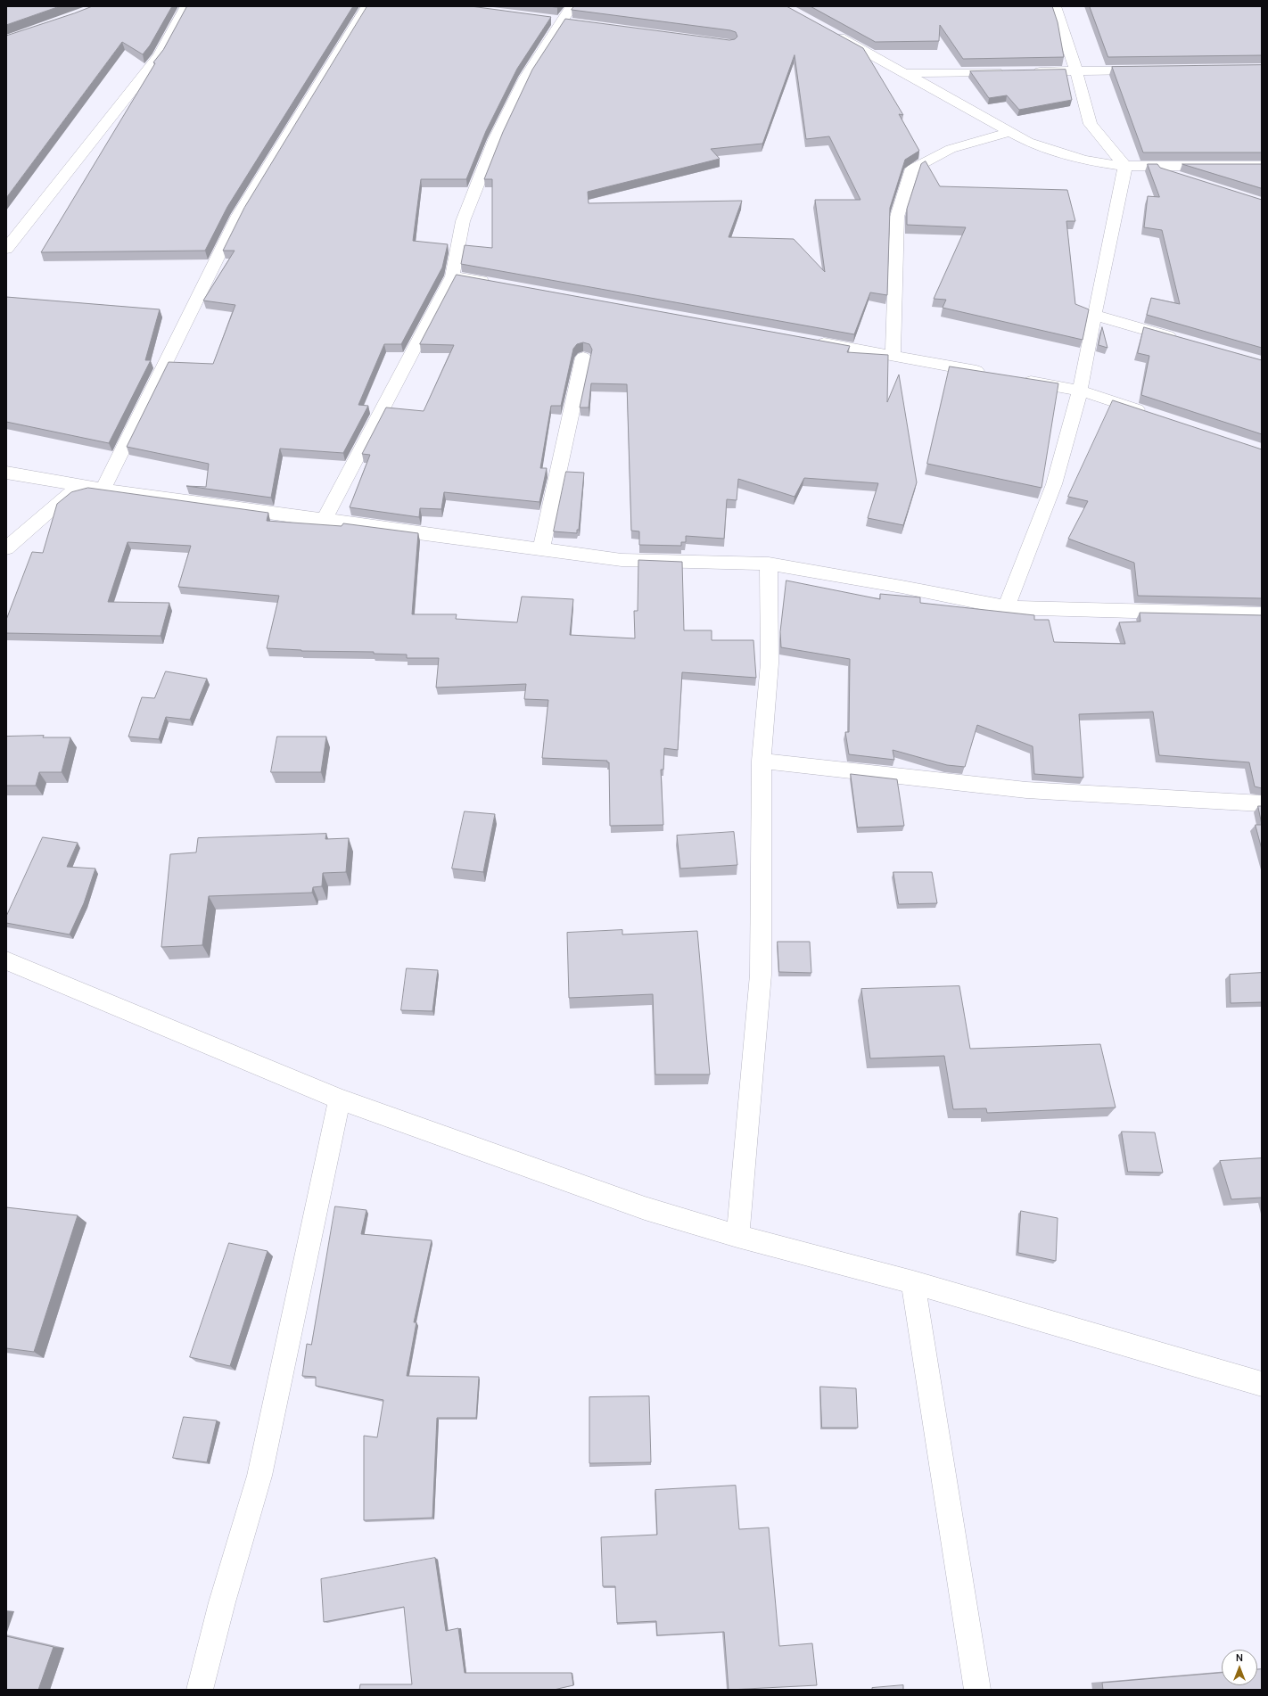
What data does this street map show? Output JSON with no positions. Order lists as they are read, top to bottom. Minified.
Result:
{"north":"top"}
